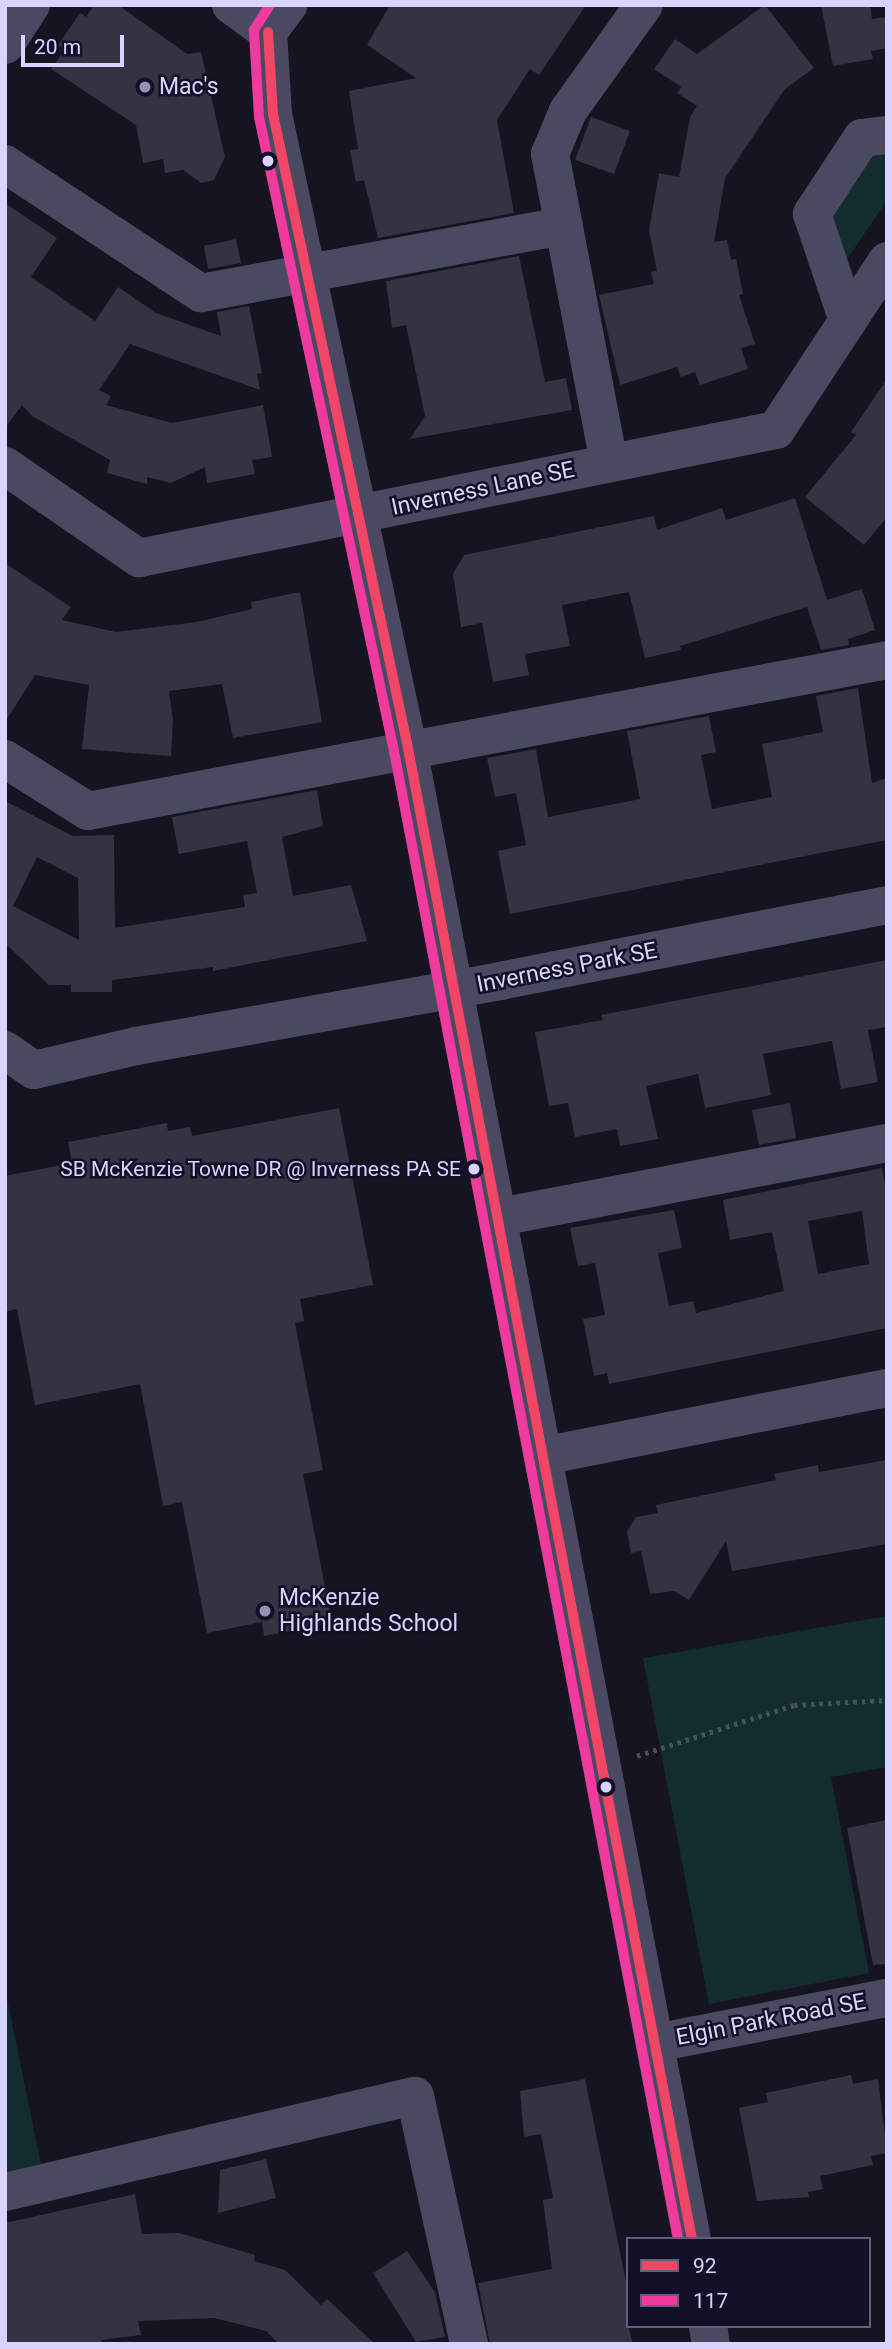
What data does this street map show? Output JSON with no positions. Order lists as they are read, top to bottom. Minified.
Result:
{"streets":{"street":["Inverness Lane SE","Inverness Park SE","Elgin Park Road SE"]},"places":["Mac's","SB McKenzie Towne DR @ Inverness PA SE","McKenzie Highlands School"],"lines":["transit line 117","transit line 92"],"legend":["92","117"],"scale_bar":"20 m"}
